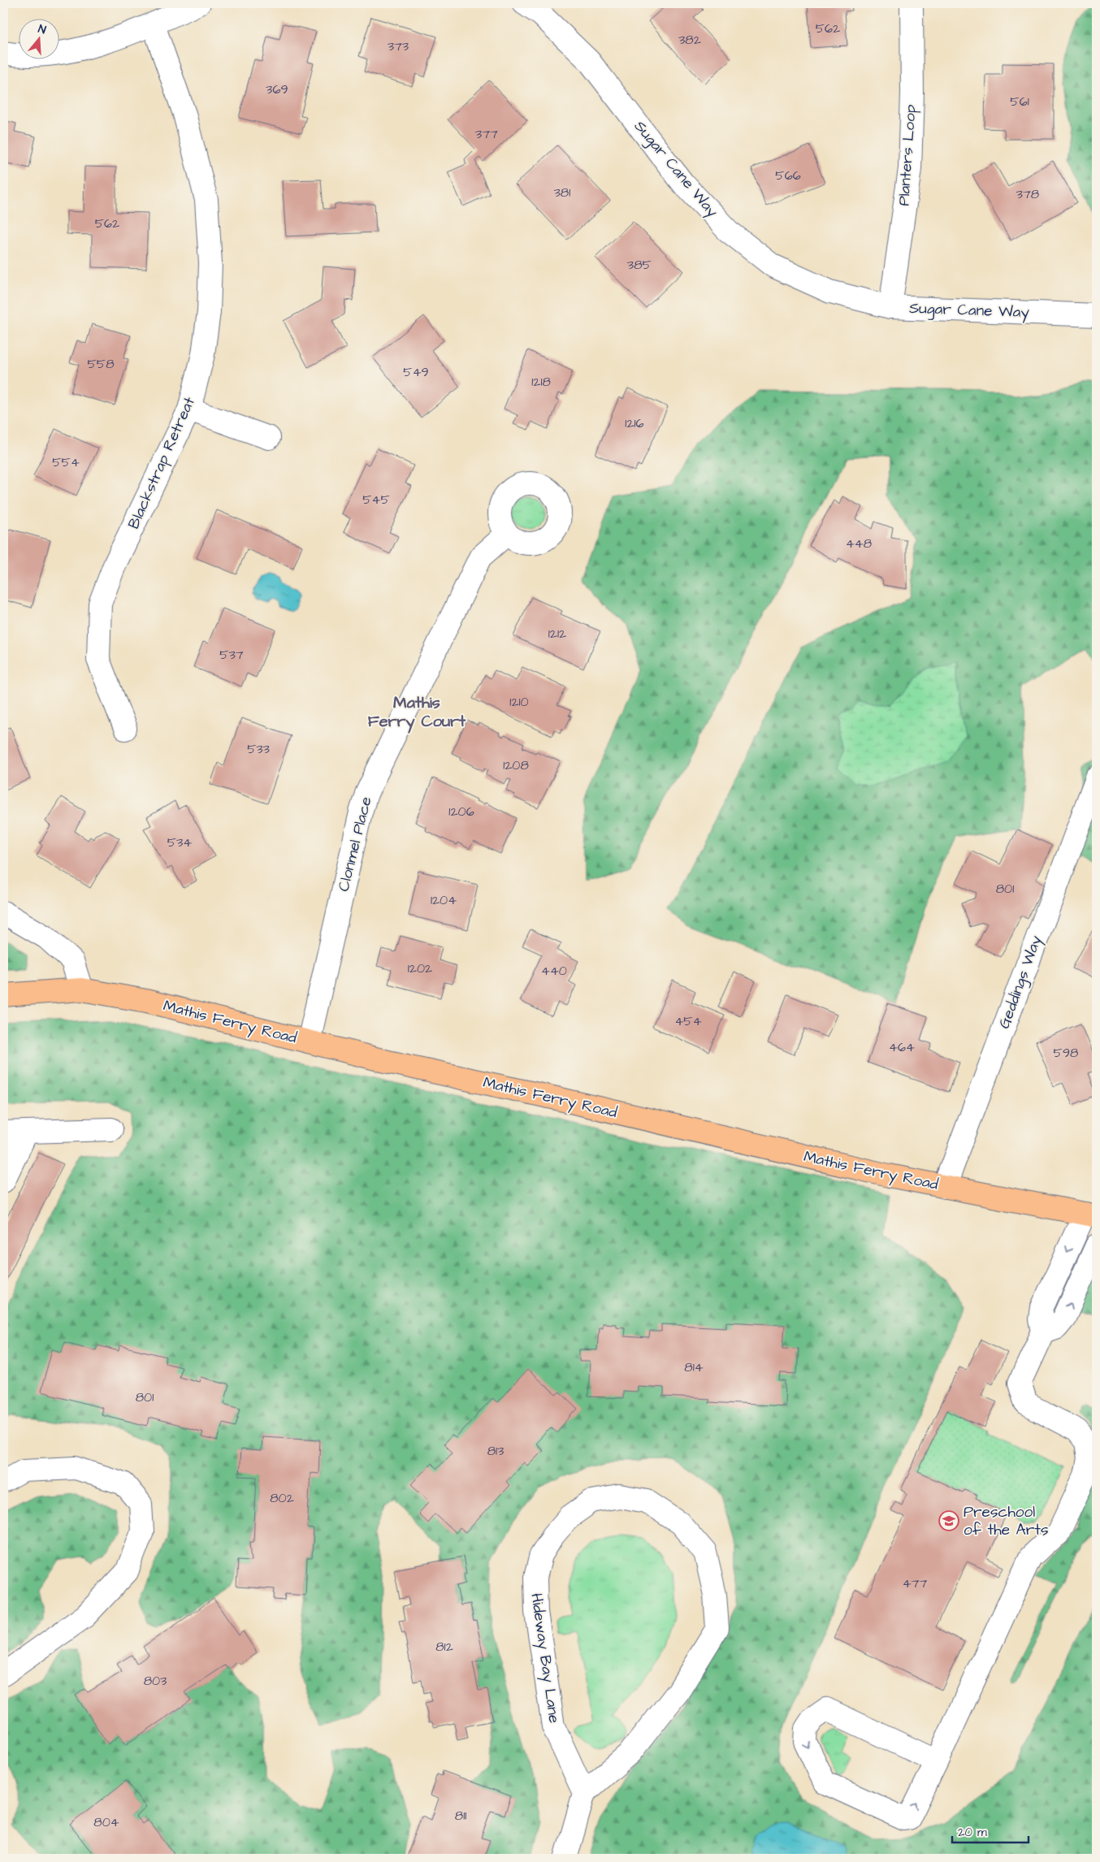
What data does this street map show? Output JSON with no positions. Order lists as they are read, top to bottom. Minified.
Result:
{"streets":{"main road":["Mathis Ferry Road"],"street":["Planters Loop","Sugar Cane Way","Blackstrap Retreat","Clonmel Place","Geddings Way","Hideway Bay Lane"]},"crossings":[["Planters Loop","Sugar Cane Way"],["Clonmel Place","Mathis Ferry Road"],["Geddings Way","Mathis Ferry Road"]],"districts":["Mathis Ferry Court"],"places":{"school or university":["Preschool of the Arts"]},"house_numbers":["562","382","373","369","561","377","566","381","378","562","385","558","549","1218","1216","554","545","448","1212","537","1210","533","1208","1206","534","801","1204","1202","440","454","464","598","814","801","813","802","477","812","803","811","804"],"scale_bar":"20 m","north":"top"}
